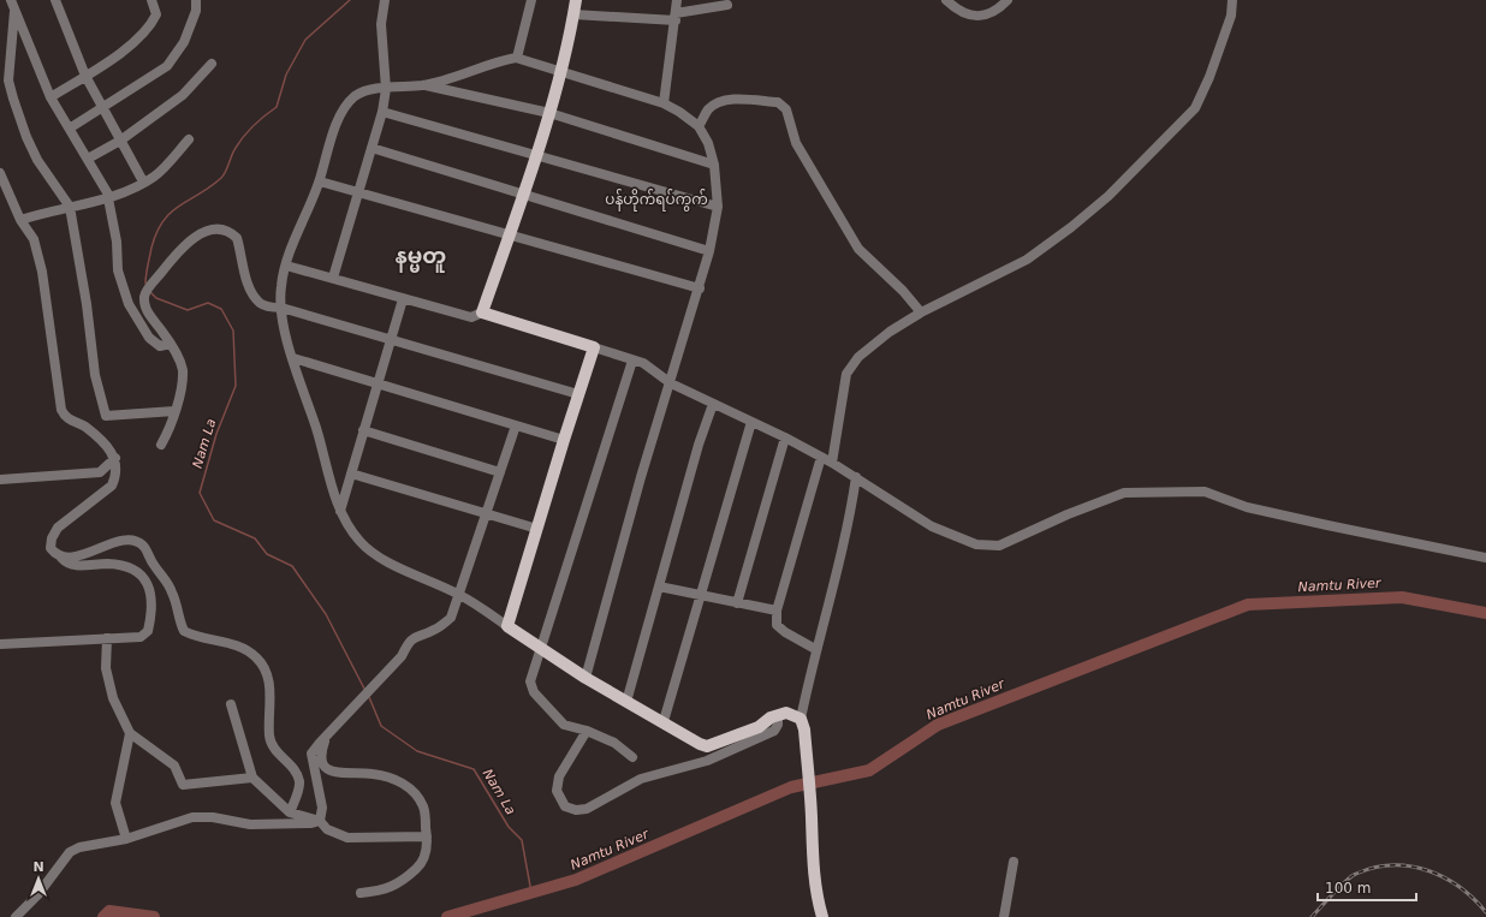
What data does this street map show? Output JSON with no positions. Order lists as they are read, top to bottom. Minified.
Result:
{"districts":["ပန်ဟိုက်ရပ်ကွက်","နမ္မတူ"],"water":["Nam La","Namtu River"],"scale_bar":"100 m","north":"top"}
